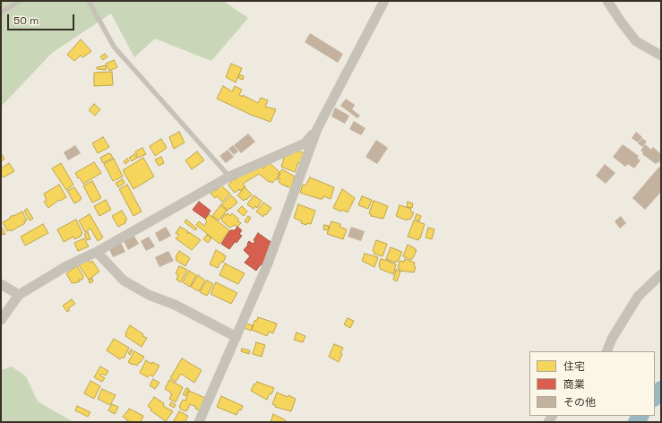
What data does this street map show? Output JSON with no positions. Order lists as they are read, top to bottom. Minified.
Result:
{"legend":["住宅","商業","その他"],"scale_bar":"50 m"}
